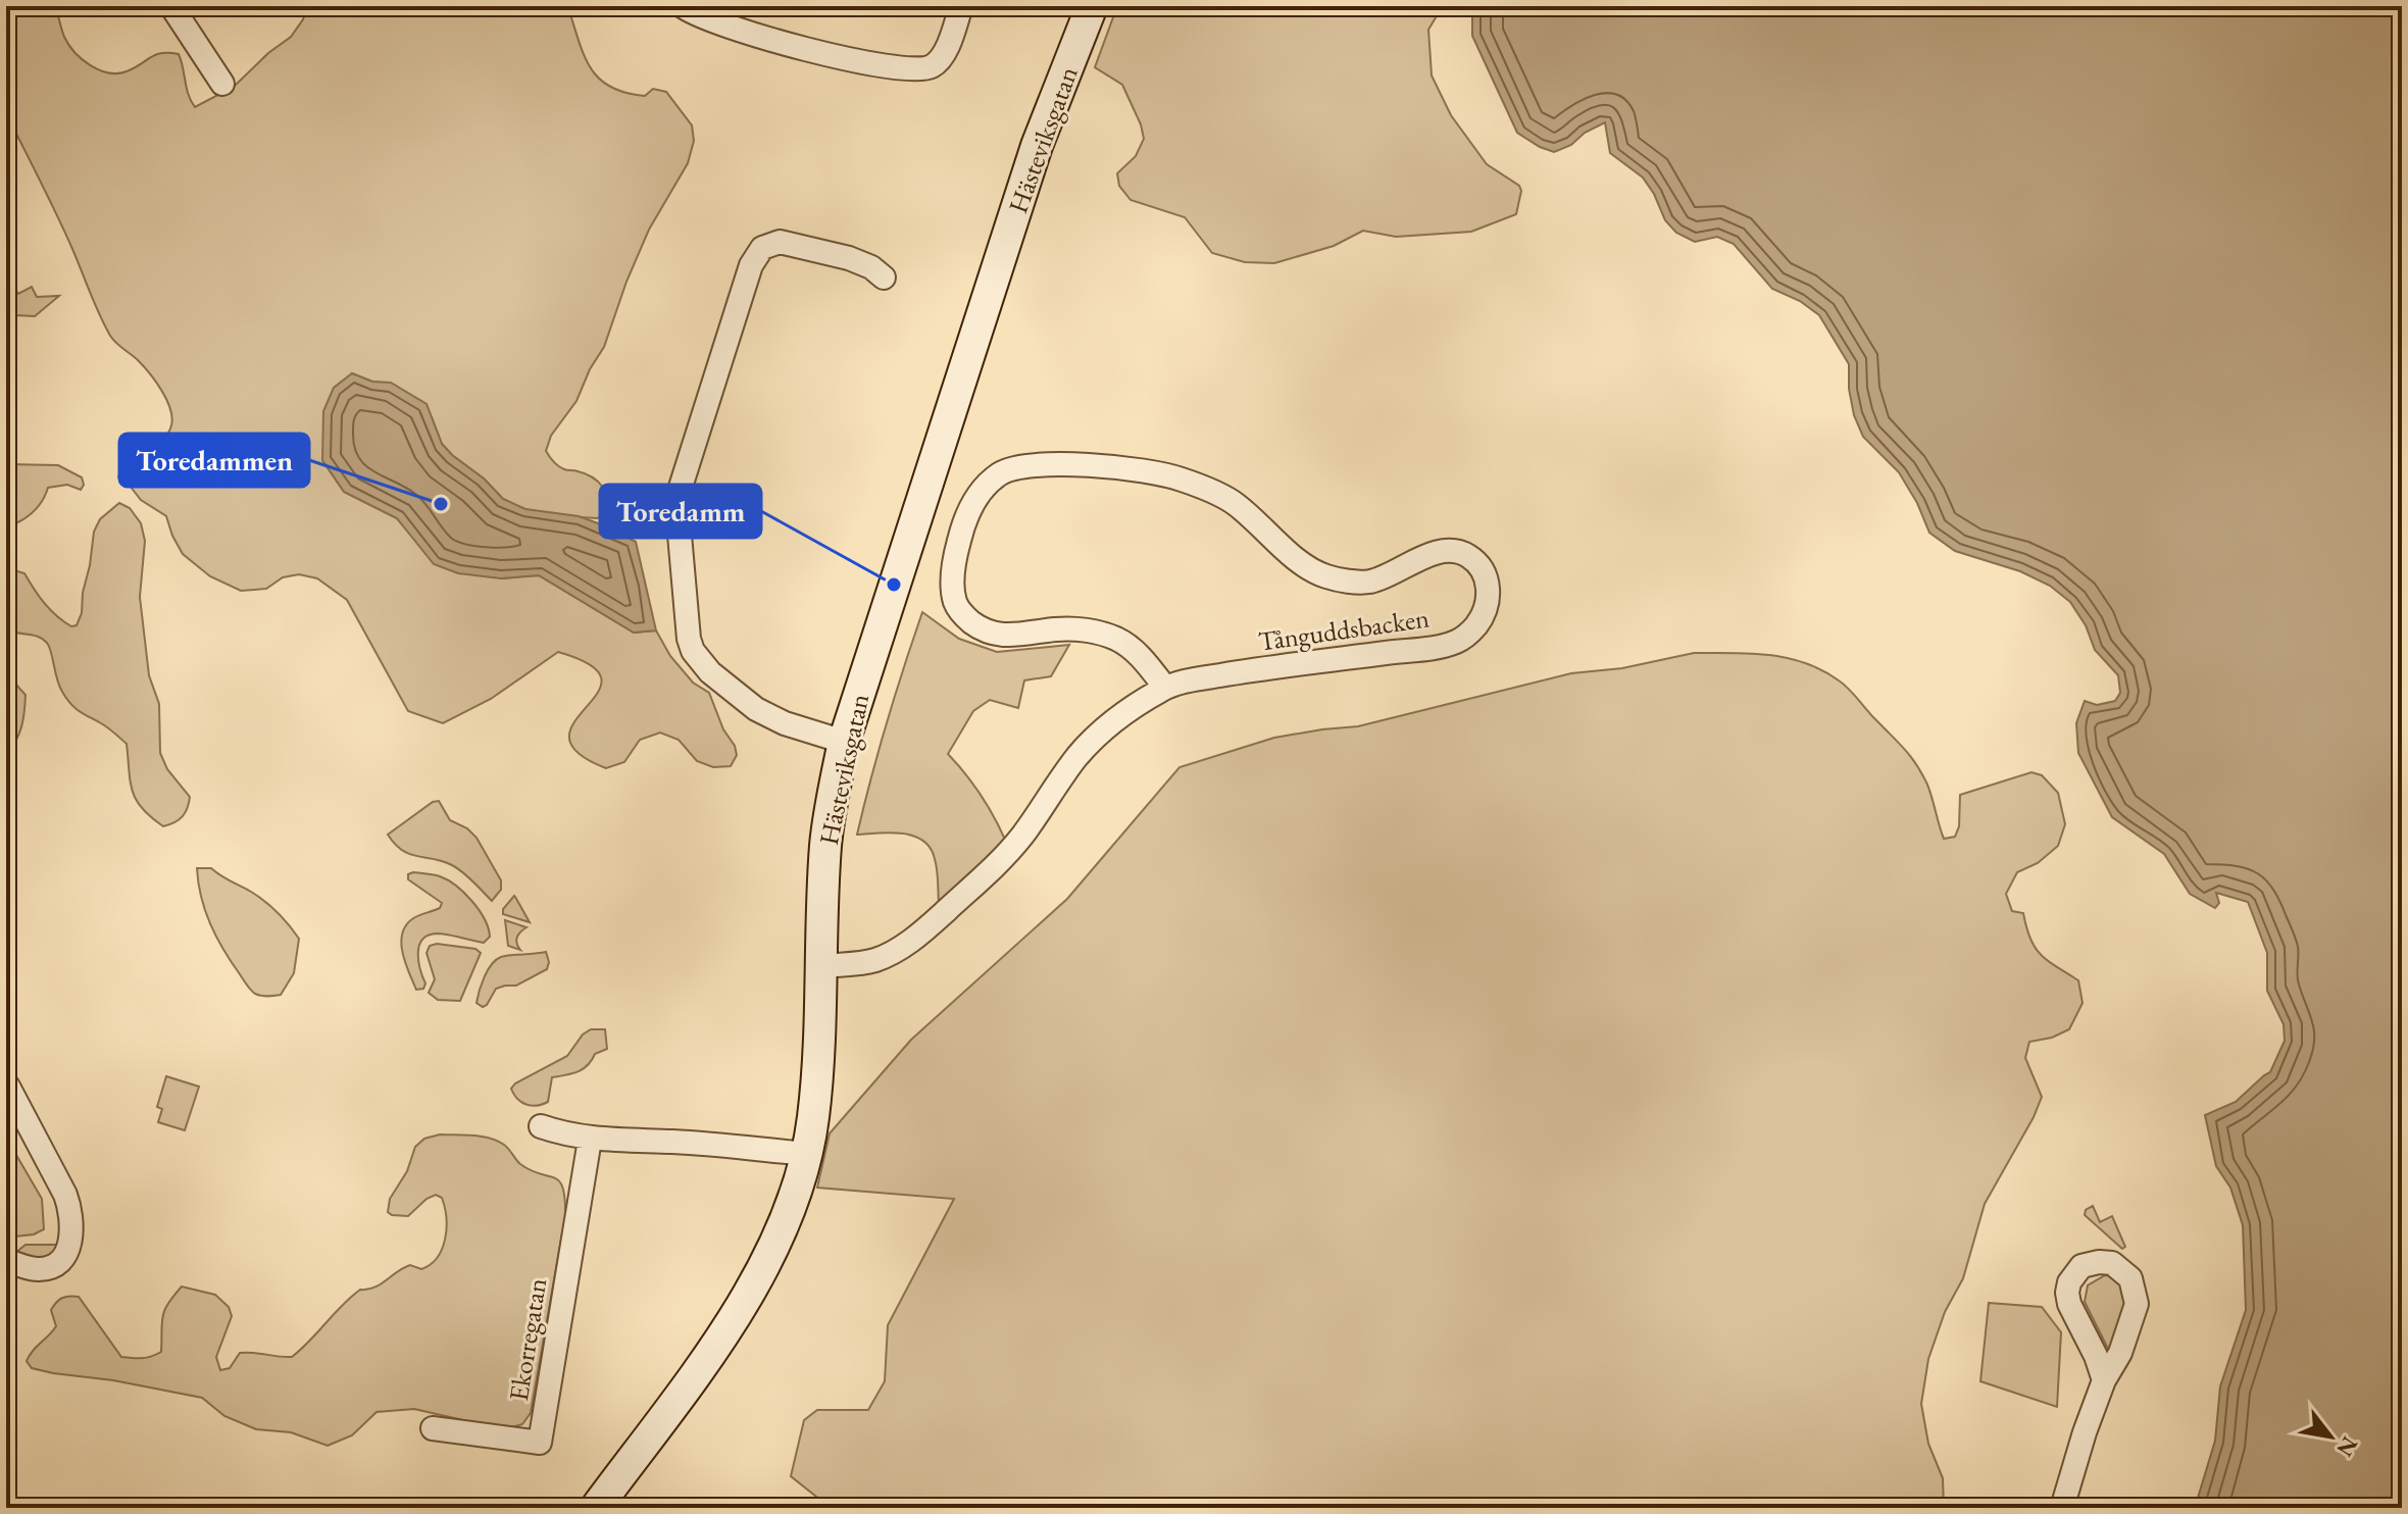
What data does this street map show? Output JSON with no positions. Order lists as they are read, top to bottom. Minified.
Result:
{"streets":{"street":["Hästeviksgatan","Tånguddsbacken","Ekorregatan"]},"crossings":[["Hästeviksgatan","Tånguddsbacken"]],"places":["Toredammen","Toredamm"],"north":"bottom right"}
